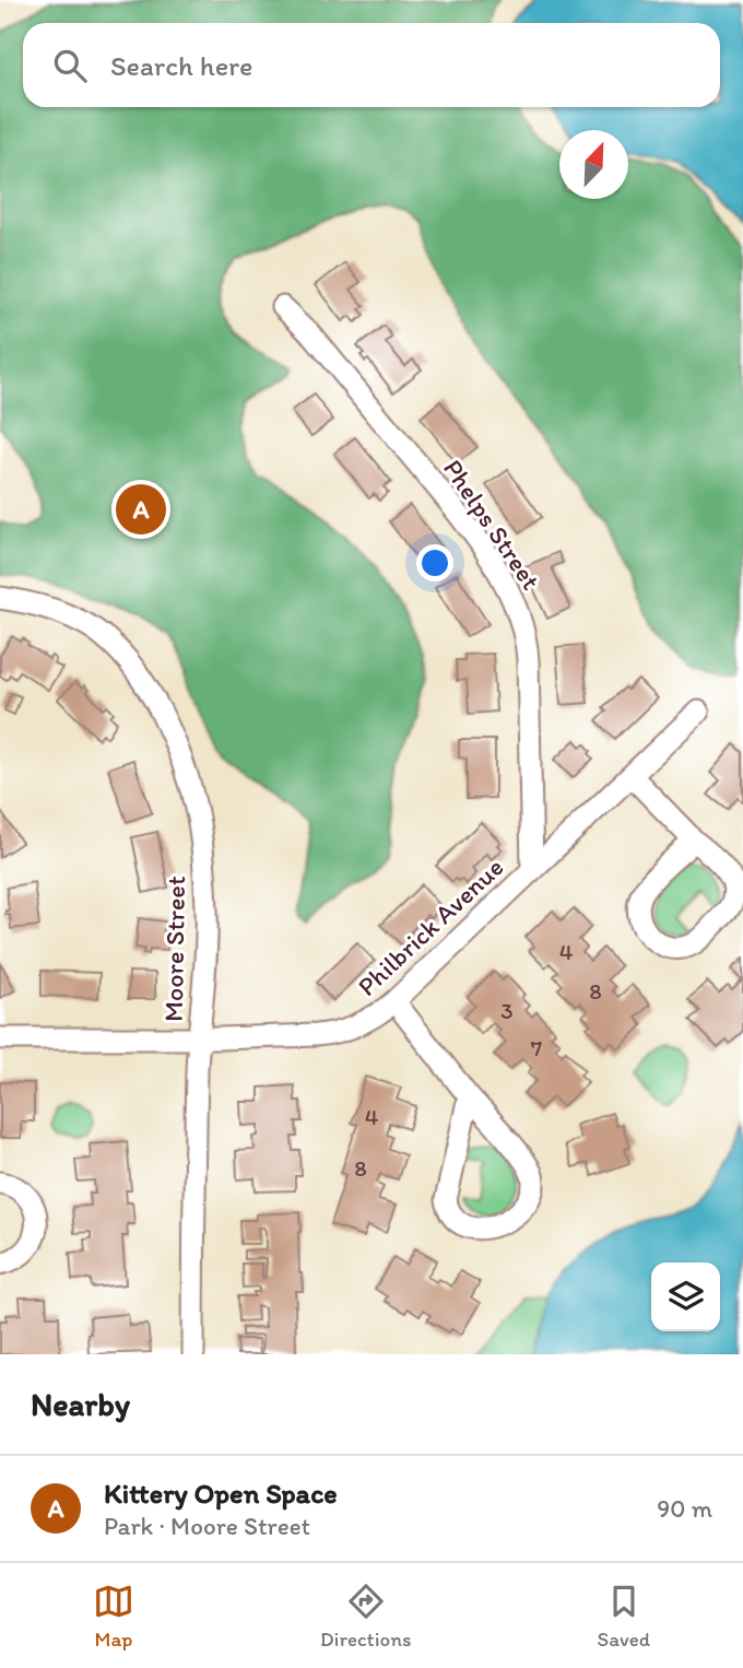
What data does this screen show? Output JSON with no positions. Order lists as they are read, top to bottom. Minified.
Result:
{"streets":{"street":["Phelps Street","Philbrick Avenue","Moore Street"]},"crossings":[["Phelps Street","Philbrick Avenue"],["Philbrick Avenue","Moore Street"]],"house_numbers":["4","8","3","7","4","8"],"north":"top right","page":{"search":"Search here","pins":"A","heading":"Nearby","list":[{"mark":"A","name":"Kittery Open Space","note":"Park · Moore Street","value":"90 m"}],"nav":["Map","Directions","Saved"]}}
